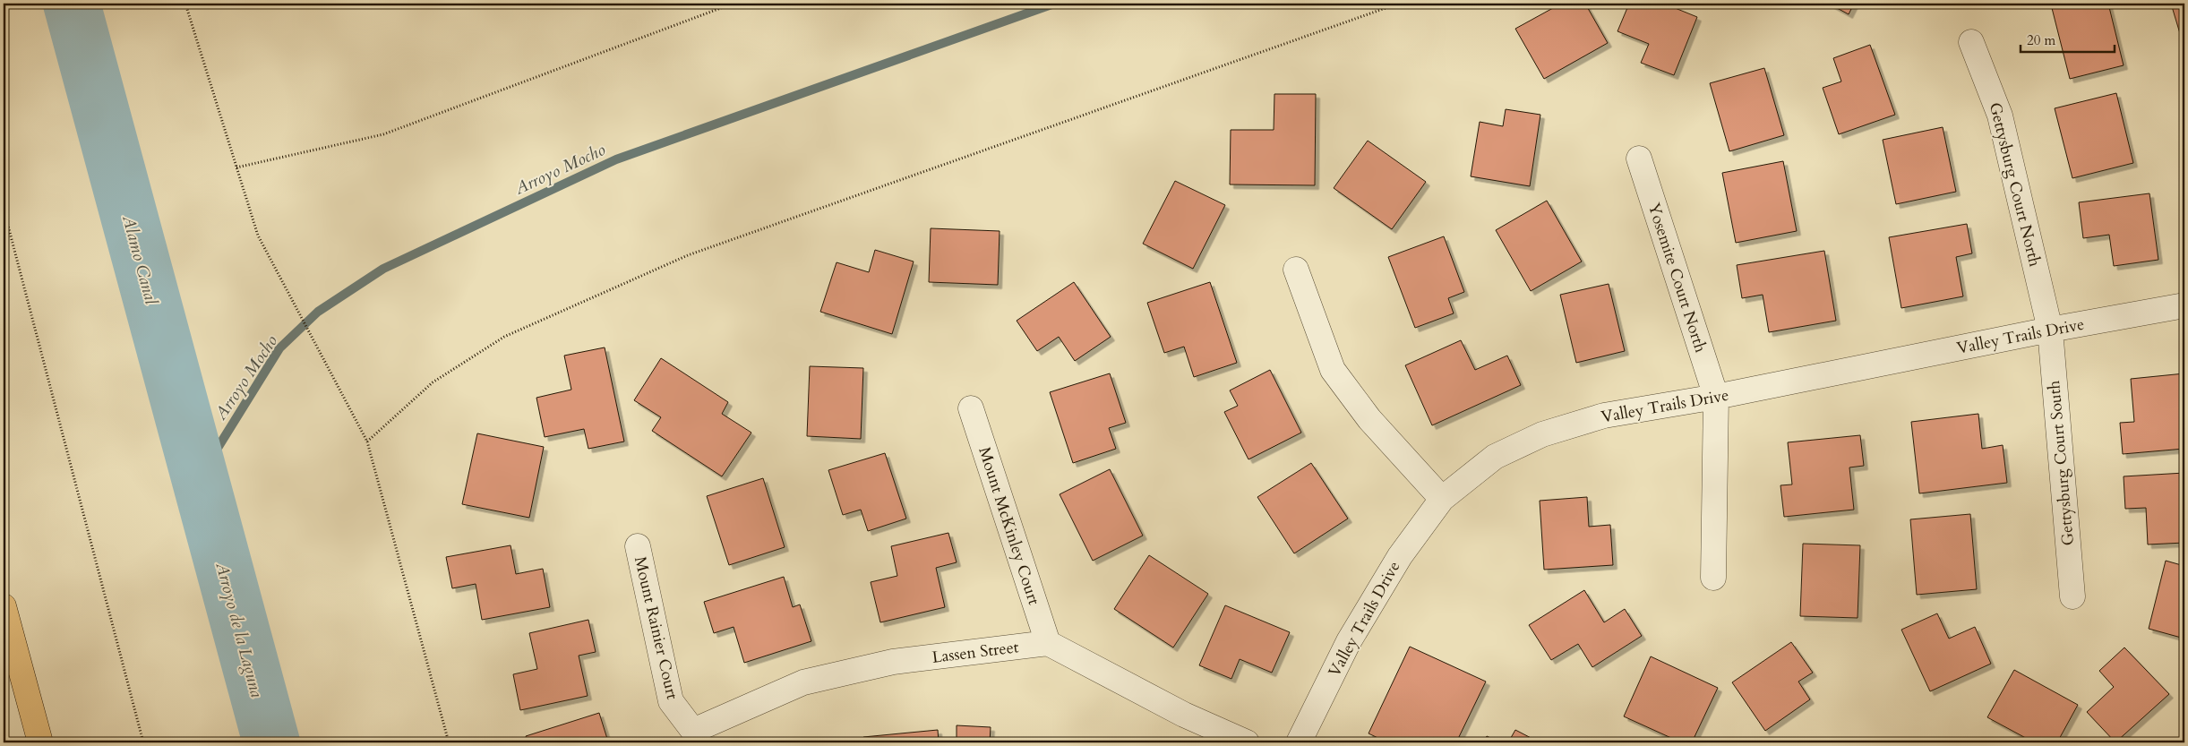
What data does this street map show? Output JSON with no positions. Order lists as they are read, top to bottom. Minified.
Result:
{"streets":{"street":["Gettysburg Court North","Yosemite Court North","Valley Trails Drive","Gettysburg Court South","Mount McKinley Court","Mount Rainier Court","Lassen Street"]},"crossings":[["Gettysburg Court North","Valley Trails Drive"],["Gettysburg Court North","Gettysburg Court South"],["Yosemite Court North","Valley Trails Drive"],["Valley Trails Drive","Gettysburg Court South"],["Mount McKinley Court","Lassen Street"],["Mount Rainier Court","Lassen Street"]],"water":["Arroyo Mocho","Alamo Canal","Arroyo de la Laguna"],"scale_bar":"20 m"}
